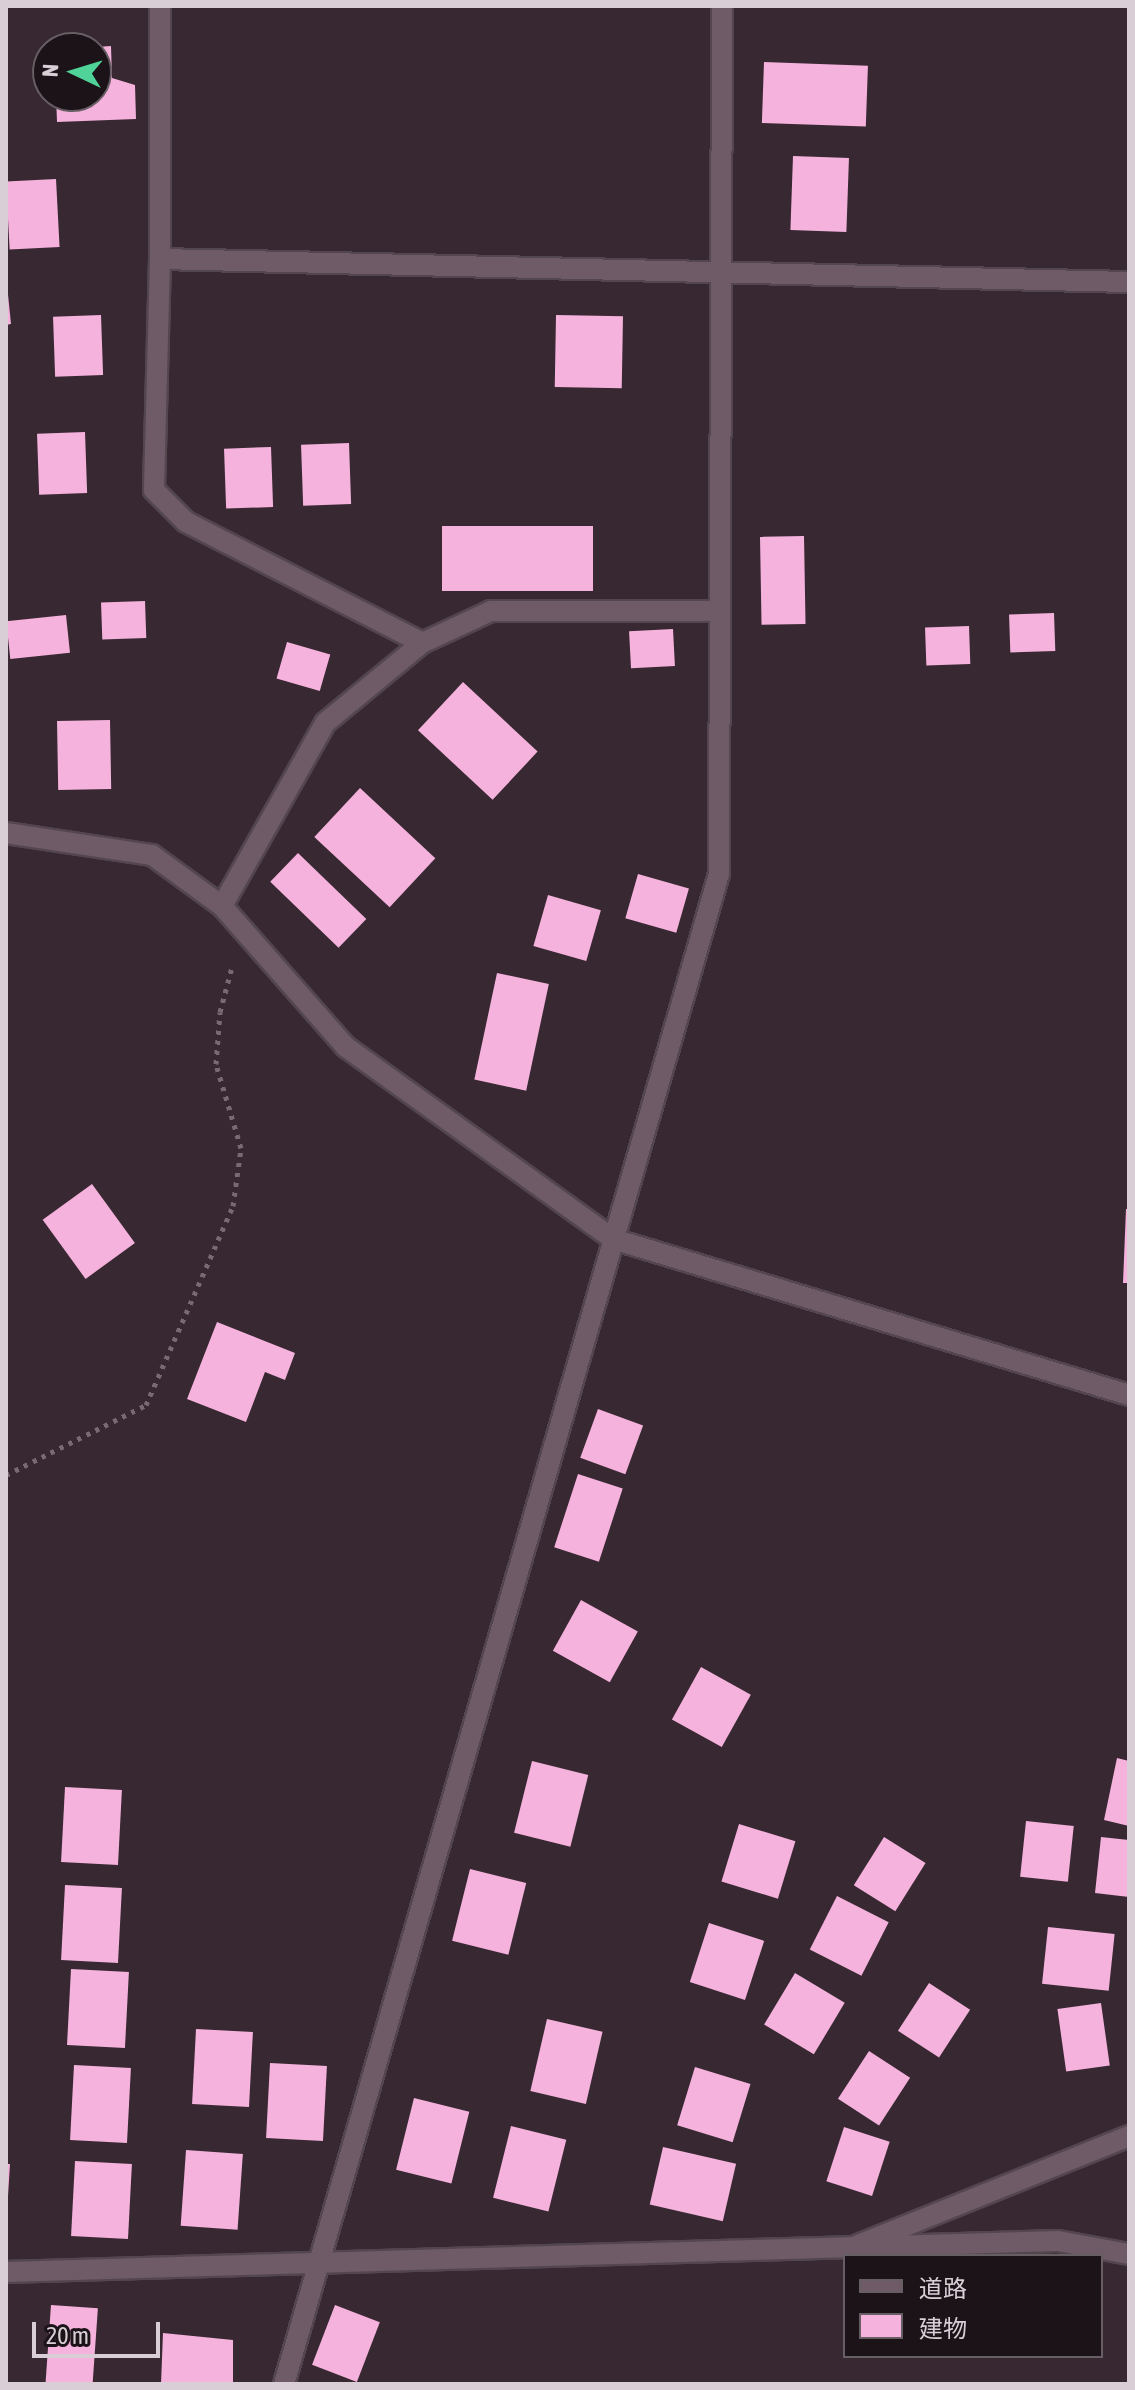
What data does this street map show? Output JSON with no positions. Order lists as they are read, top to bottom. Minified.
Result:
{"legend":["道路","建物"],"scale_bar":"20 m","north":"left"}
